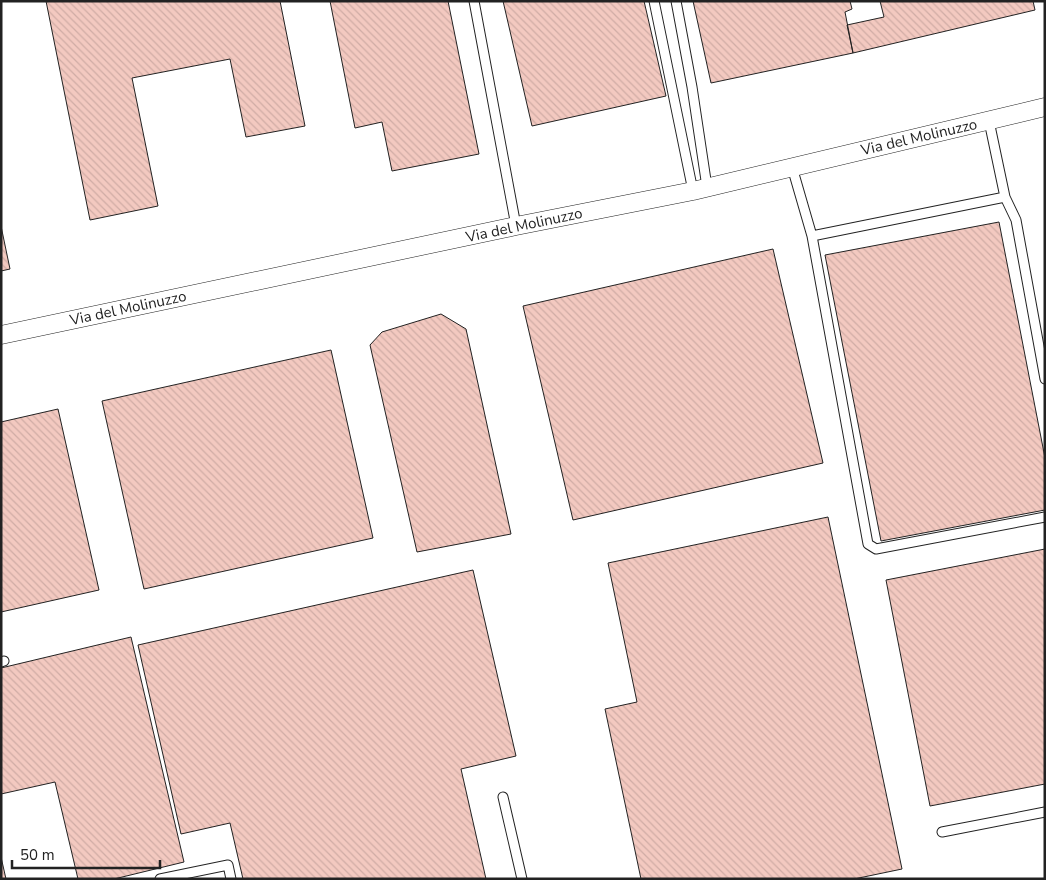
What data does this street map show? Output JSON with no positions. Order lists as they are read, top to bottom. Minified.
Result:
{"streets":{"street":["Via del Molinuzzo"]},"scale_bar":"50 m"}
